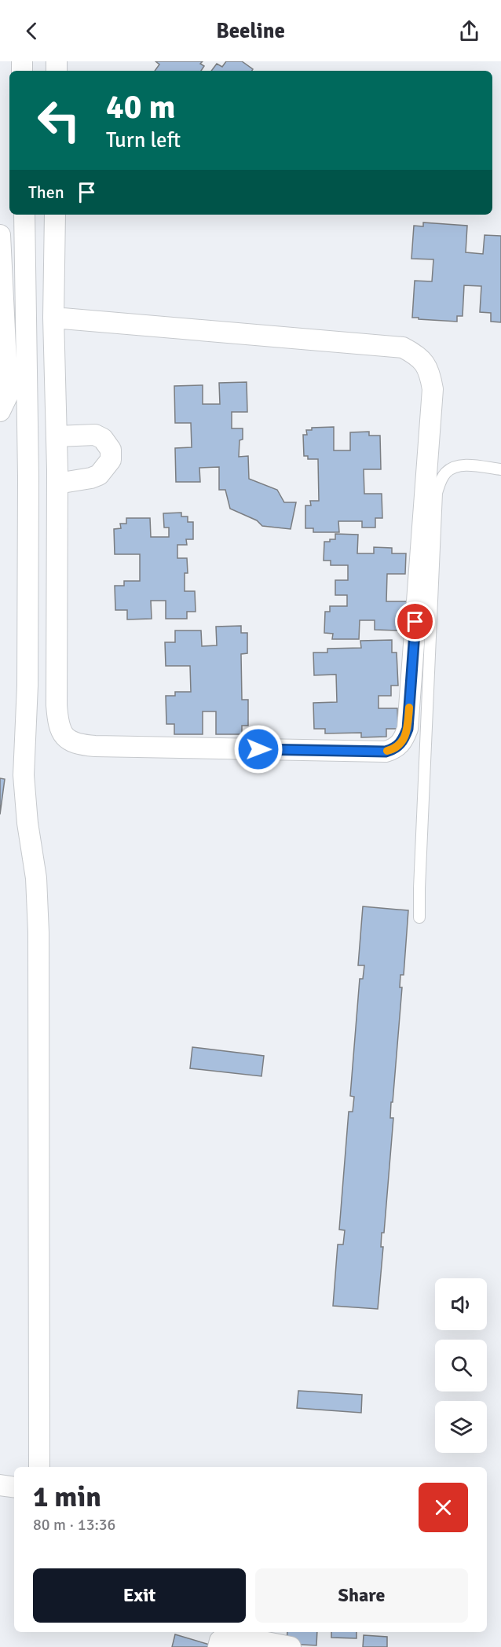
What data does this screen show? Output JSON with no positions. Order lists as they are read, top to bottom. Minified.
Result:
{"page":{"header":"Beeline","turn":["40 m","Turn left"],"then":"Then","heading":["1 min","80 m · 13:36"],"buttons":["Exit","Share"]}}
